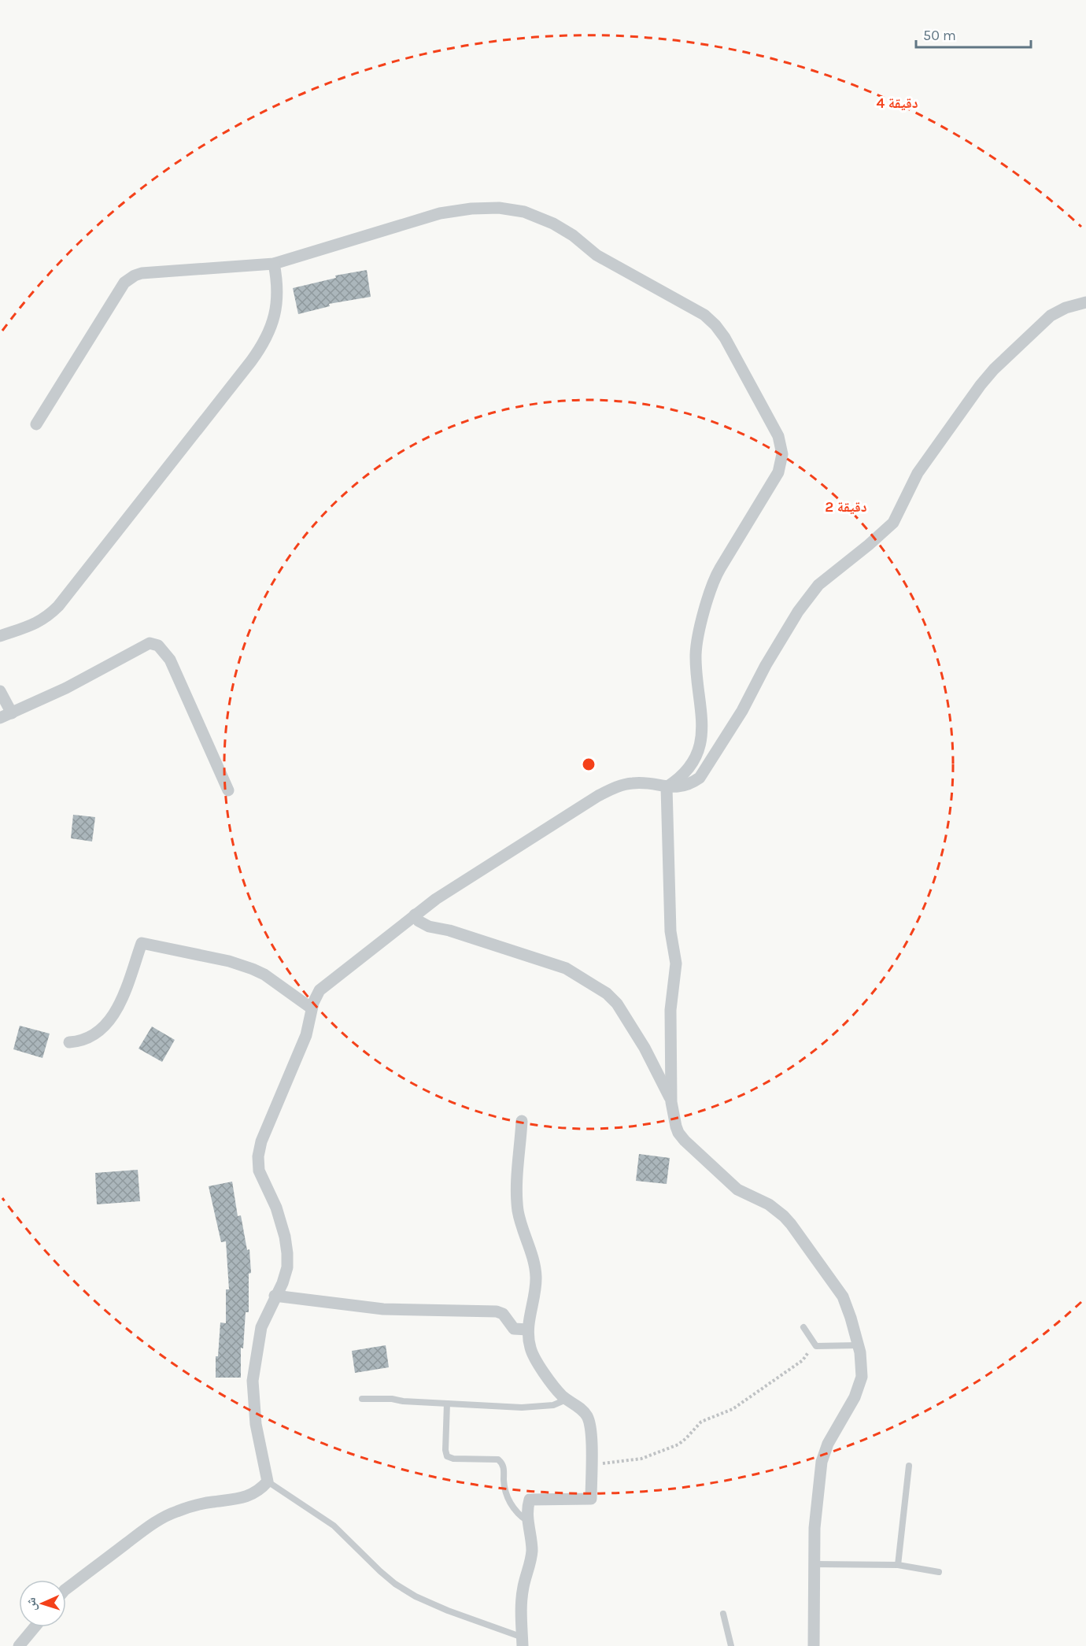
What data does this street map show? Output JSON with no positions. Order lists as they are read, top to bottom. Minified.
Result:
{"scale_bar":"50 m","north":"left","rings":["4 دقيقة","2 دقيقة"]}
